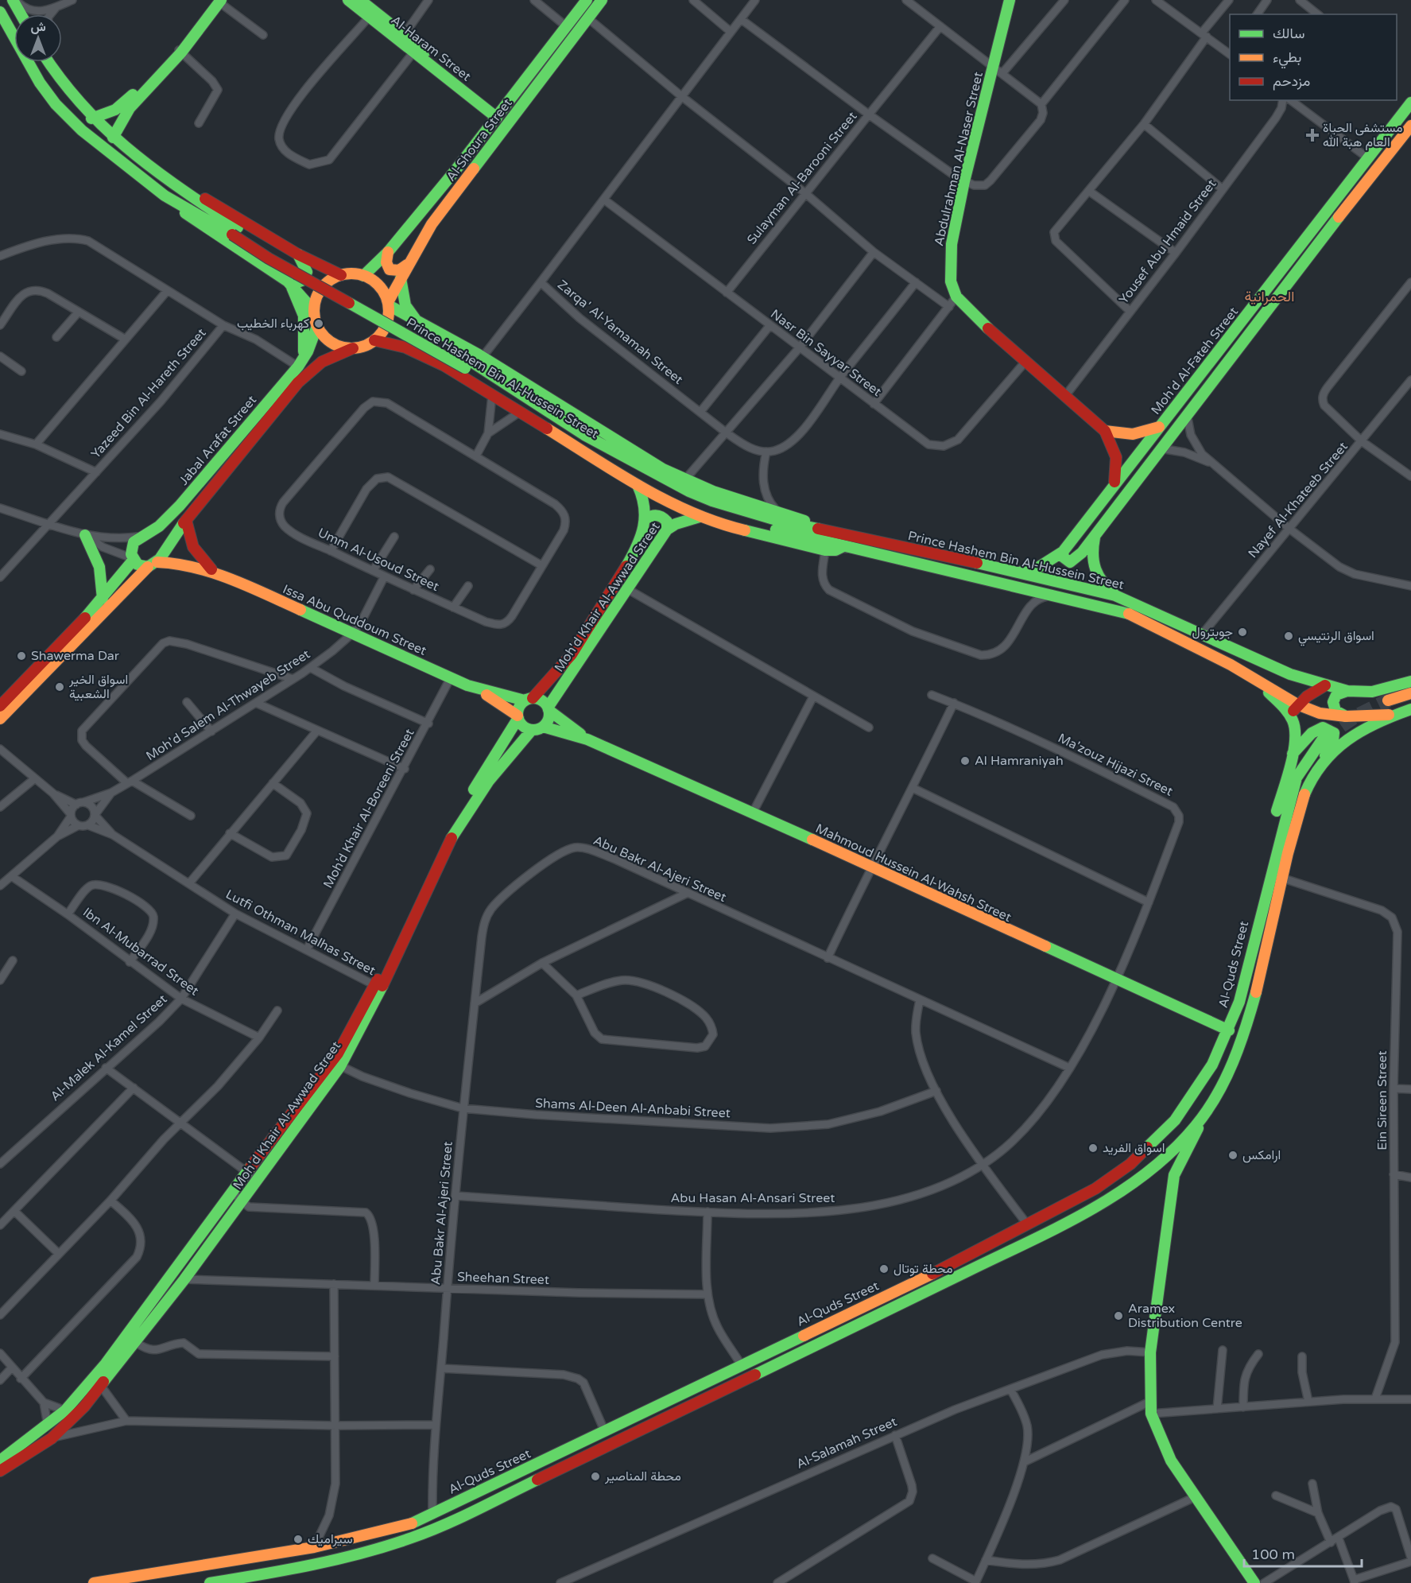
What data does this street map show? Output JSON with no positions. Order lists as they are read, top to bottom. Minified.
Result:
{"streets":{"main road":["Al-Haram Street","Al-Shoura Street","Abdulrahman Al-Naser Street","Moh'd Al-Fateh Street","Prince Hashem Bin Al-Hussein Street","Jabal Arafat Street","Moh'd Khair Al-Awwad Street","Issa Abu Quddoum Street","Mahmoud Hussein Al-Wahsh Street","Al-Quds Street"],"street":["Sulayman Al-Barooni Street","Yousef Abu Hmaid Street","Zarqa' Al-Yamamah Street","Nasr Bin Sayyar Street","Yazeed Bin Al-Hareth Street","Nayef Al-Khateeb Street","Umm Al-Usoud Street","Moh'd Salem Al-Thwayeb Street","Ma'zouz Hijazi Street","Moh’d Khair Al-Boreeni Street","Abu Bakr Al-Ajeri Street","Lutfi Othman Malhas Street","Ibn Al-Mubarrad Street","Al-Malek Al-Kamel Street","Ein Sireen Street","Shams Al-Deen Al-Anbabi Street","Abu Hasan Al-Ansari Street","Sheehan Street","Al-Salamah Street"]},"crossings":[["Al-Haram Street","Al-Shoura Street"],["Al-Shoura Street","Prince Hashem Bin Al-Hussein Street"],["Al-Shoura Street","Jabal Arafat Street"],["Sulayman Al-Barooni Street","Zarqa' Al-Yamamah Street"],["Sulayman Al-Barooni Street","Nasr Bin Sayyar Street"],["Zarqa' Al-Yamamah Street","Nasr Bin Sayyar Street"],["Moh'd Al-Fateh Street","Prince Hashem Bin Al-Hussein Street"],["Prince Hashem Bin Al-Hussein Street","Jabal Arafat Street"],["Prince Hashem Bin Al-Hussein Street","Nayef Al-Khateeb Street"],["Prince Hashem Bin Al-Hussein Street","Moh'd Khair Al-Awwad Street"],["Prince Hashem Bin Al-Hussein Street","Al-Quds Street"],["Jabal Arafat Street","Issa Abu Quddoum Street"],["Umm Al-Usoud Street","Moh'd Salem Al-Thwayeb Street"],["Moh'd Khair Al-Awwad Street","Issa Abu Quddoum Street"],["Moh'd Khair Al-Awwad Street","Mahmoud Hussein Al-Wahsh Street"],["Moh'd Khair Al-Awwad Street","Lutfi Othman Malhas Street"],["Moh'd Khair Al-Awwad Street","Shams Al-Deen Al-Anbabi Street"],["Moh'd Khair Al-Awwad Street","Sheehan Street"],["Issa Abu Quddoum Street","Moh'd Salem Al-Thwayeb Street"],["Issa Abu Quddoum Street","Moh’d Khair Al-Boreeni Street"],["Issa Abu Quddoum Street","Mahmoud Hussein Al-Wahsh Street"],["Moh'd Salem Al-Thwayeb Street","Lutfi Othman Malhas Street"],["Ma'zouz Hijazi Street","Mahmoud Hussein Al-Wahsh Street"],["Ma'zouz Hijazi Street","Abu Hasan Al-Ansari Street"],["Moh’d Khair Al-Boreeni Street","Lutfi Othman Malhas Street"],["Abu Bakr Al-Ajeri Street","Al-Quds Street"],["Abu Bakr Al-Ajeri Street","Shams Al-Deen Al-Anbabi Street"],["Abu Bakr Al-Ajeri Street","Abu Hasan Al-Ansari Street"],["Abu Bakr Al-Ajeri Street","Sheehan Street"],["Mahmoud Hussein Al-Wahsh Street","Al-Quds Street"],["Mahmoud Hussein Al-Wahsh Street","Abu Hasan Al-Ansari Street"],["Lutfi Othman Malhas Street","Al-Malek Al-Kamel Street"],["Ibn Al-Mubarrad Street","Al-Malek Al-Kamel Street"],["Al-Quds Street","Ein Sireen Street"]],"districts":["الحمرانية"],"places":{"health":["مستشفى الحياة العام هبة الله"],"other":["كهرباء الخطيب","جوبترول","اسواق الرنتيسي","Shawerma Dar","اسواق الخير الشعبية","Al Hamraniyah","اسواق الفريد","ارامكس","محطة توتال","Aramex Distribution Centre","محطة المناصير","سيراميك"]},"legend":["سالك","بطيء","مزدحم"],"scale_bar":"100 m","north":"top"}
